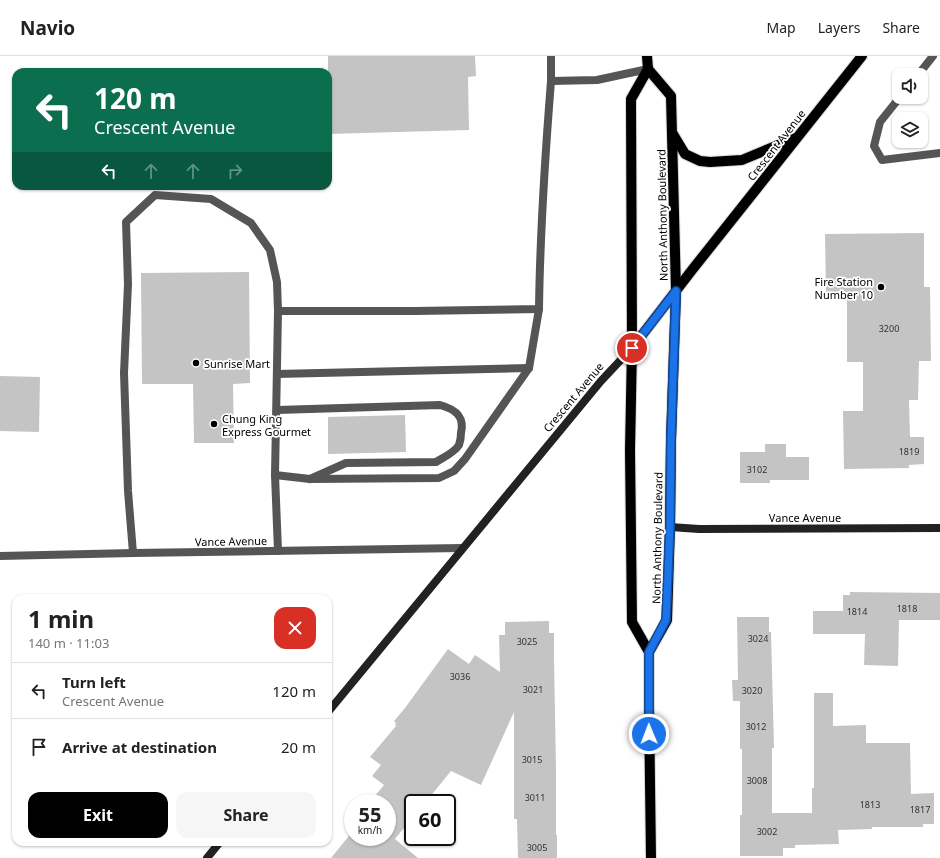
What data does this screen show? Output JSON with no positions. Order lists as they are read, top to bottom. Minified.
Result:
{"streets":{"main road":["Crescent Avenue","North Anthony Boulevard","Vance Avenue"]},"crossings":[["Crescent Avenue","North Anthony Boulevard"],["Crescent Avenue","Vance Avenue"],["North Anthony Boulevard","Vance Avenue"]],"places":["Fire Station Number 10","Sunrise Mart","Chung King Express Gourmet"],"house_numbers":["3200","1819","3102","1818","1814","3024","3025","3036","3021","3020","3012","3015","3008","3011","1813","1817","3002","3005"],"page":{"header":"Navio","nav":["Map","Layers","Share"],"turn":["120 m","Crescent Avenue"],"heading":["1 min","140 m · 11:03"],"list":[{"name":"Turn left","note":"Crescent Avenue","value":"120 m"},{"name":"Arrive at destination","value":"20 m"}],"buttons":["Exit","Share"],"speed":"55 km/h","limit":"60"}}
